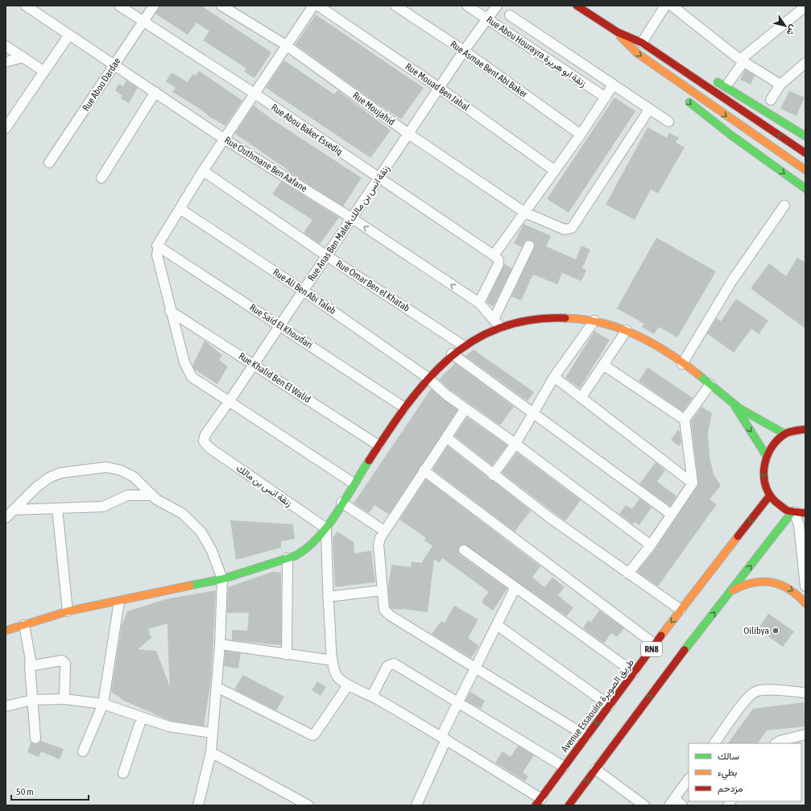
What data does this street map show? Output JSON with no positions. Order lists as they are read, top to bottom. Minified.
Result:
{"streets":{"main road":["RN8","Avenue Essaouira طريق الصويرة"],"street":["Rue Abou Hourayra زنقة ابو هريرة","Rue Asmae Bent Abi Baker","Rue Abou Dardae","Rue Mouad Ben Jabal","Rue Moujahid","Rue Abou Baker Essediq","Rue Outhmane Ben Aafane","Rue Anas Ben Malek زنقة انس بن مالك","Rue Omar Ben el Khatab","Rue Ali Ben Abi Taleb","Rue Said El Khoudari","Rue Khalid Ben El Walid","زنقة انس بن مالك"]},"crossings":[["Rue Abou Hourayra زنقة ابو هريرة","Rue Anas Ben Malek زنقة انس بن مالك"],["Rue Asmae Bent Abi Baker","Rue Anas Ben Malek زنقة انس بن مالك"],["Rue Abou Dardae","Rue Abou Baker Essediq"],["Rue Abou Dardae","Rue Outhmane Ben Aafane"],["Rue Mouad Ben Jabal","Rue Anas Ben Malek زنقة انس بن مالك"],["Rue Moujahid","Rue Anas Ben Malek زنقة انس بن مالك"],["Rue Abou Baker Essediq","Rue Anas Ben Malek زنقة انس بن مالك"],["Rue Outhmane Ben Aafane","Rue Anas Ben Malek زنقة انس بن مالك"],["Rue Anas Ben Malek زنقة انس بن مالك","Rue Omar Ben el Khatab"],["Rue Anas Ben Malek زنقة انس بن مالك","Rue Ali Ben Abi Taleb"],["Rue Anas Ben Malek زنقة انس بن مالك","Rue Said El Khoudari"],["Rue Anas Ben Malek زنقة انس بن مالك","Rue Khalid Ben El Walid"],["Rue Anas Ben Malek زنقة انس بن مالك","زنقة انس بن مالك"]],"places":["Oilibya"],"legend":["سالك","بطيء","مزدحم"],"scale_bar":"50 m","north":"bottom right"}
